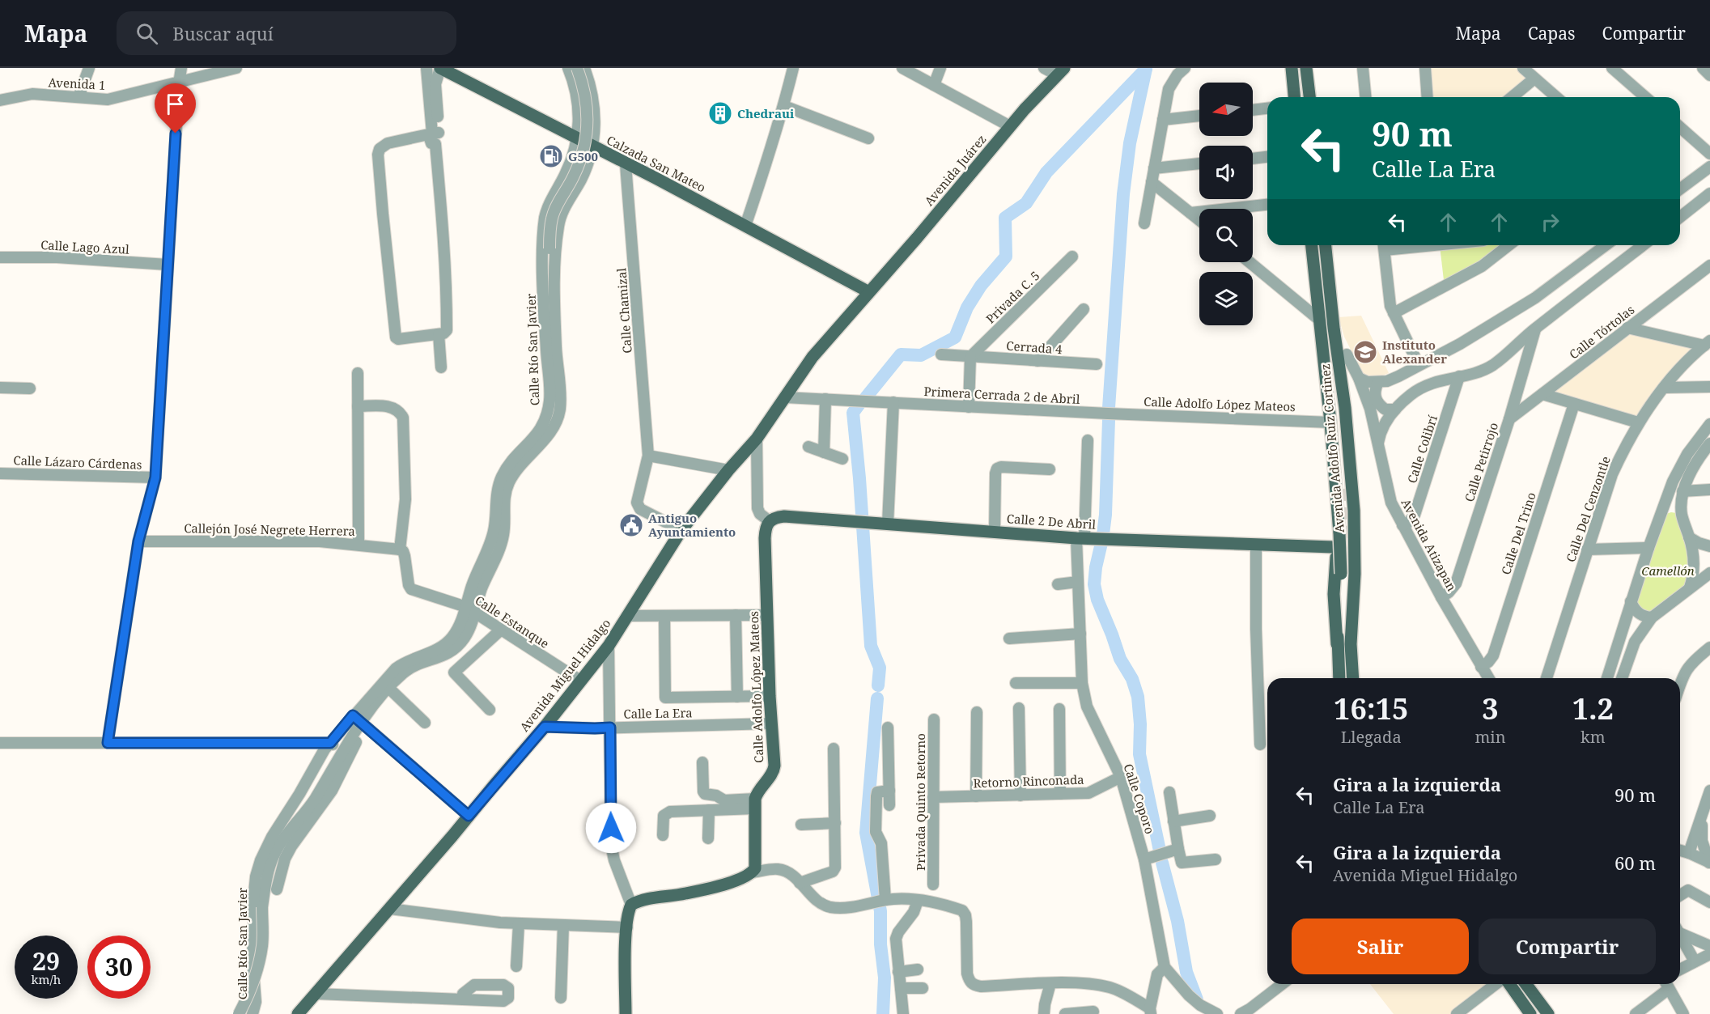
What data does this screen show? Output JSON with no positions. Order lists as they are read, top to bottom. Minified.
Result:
{"streets":{"main road":["Calzada San Mateo","Avenida Juárez","Calle Adolfo López Mateos","Avenida Adolfo Ruiz Cortinez","Calle 2 De Abril","Avenida Miguel Hidalgo"],"street":["Avenida 1","Calle Lago Azul","Privada C. 5","Calle Chamizal","Calle Tórtolas","Cerrada 4","Calle Río San Javier","Primera Cerrada 2 de Abril","Calle Colibrí","Calle Lázaro Cárdenas","Calle Petirrojo","Calle Del Cenzontle","Callejón José Negrete Herrera","Calle Del Trino","Avenida Atizapan","Calle Estanque","Calle La Era","Retorno Rinconada","Calle Coporo","Privada Quinto Retorno"]},"crossings":[["Calzada San Mateo","Avenida Juárez"],["Calzada San Mateo","Calle Chamizal"],["Calzada San Mateo","Calle Río San Javier"],["Calzada San Mateo","Avenida Miguel Hidalgo"],["Avenida Juárez","Avenida Miguel Hidalgo"],["Privada C. 5","Cerrada 4"],["Calle Chamizal","Avenida Miguel Hidalgo"],["Calle Tórtolas","Calle Petirrojo"],["Calle Río San Javier","Calle Estanque"],["Primera Cerrada 2 de Abril","Calle Adolfo López Mateos"],["Primera Cerrada 2 de Abril","Avenida Miguel Hidalgo"],["Calle Adolfo López Mateos","Avenida Adolfo Ruiz Cortinez"],["Calle Adolfo López Mateos","Calle 2 De Abril"],["Calle Adolfo López Mateos","Calle La Era"],["Calle Colibrí","Avenida Atizapan"],["Calle Petirrojo","Avenida Atizapan"],["Calle 2 De Abril","Calle Coporo"],["Callejón José Negrete Herrera","Calle Estanque"],["Calle Del Trino","Avenida Atizapan"],["Calle Estanque","Avenida Miguel Hidalgo"],["Avenida Miguel Hidalgo","Calle La Era"],["Retorno Rinconada","Calle Coporo"],["Retorno Rinconada","Privada Quinto Retorno"]],"parks":["Camellón"],"places":{"building":["Chedraui"],"fuel station":["G500"],"school or university":["Instituto Alexander"],"public building":["Antiguo Ayuntamiento"]},"north":"left","page":{"header":"Mapa","search":"Buscar aquí","nav":["Mapa","Capas","Compartir"],"turn":["90 m","Calle La Era"],"eta":["16:15","Llegada","3","min","1.2","km"],"list":[{"name":"Gira a la izquierda","note":"Calle La Era","value":"90 m"},{"name":"Gira a la izquierda","note":"Avenida Miguel Hidalgo","value":"60 m"}],"buttons":["Salir","Compartir"],"speed":"29 km/h","limit":"30"}}
